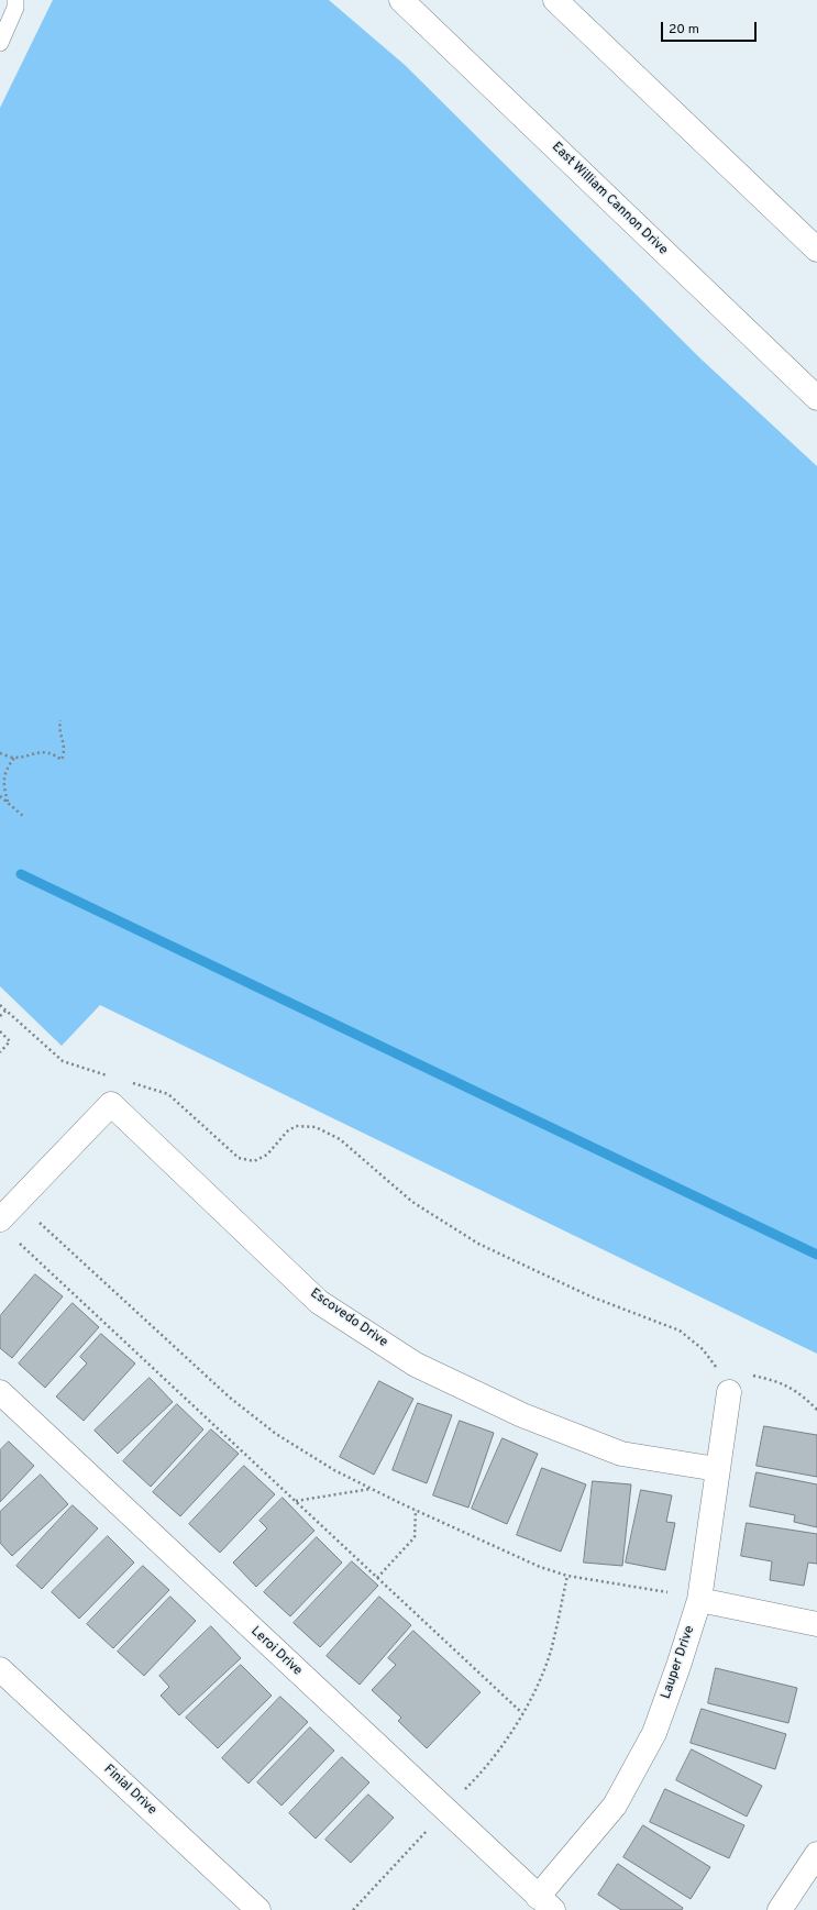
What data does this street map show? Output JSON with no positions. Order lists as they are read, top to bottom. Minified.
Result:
{"streets":{"street":["East William Cannon Drive","Escovedo Drive","Leroi Drive","Lauper Drive","Finial Drive"]},"crossings":[["Escovedo Drive","Lauper Drive"],["Leroi Drive","Lauper Drive"]],"scale_bar":"20 m"}
